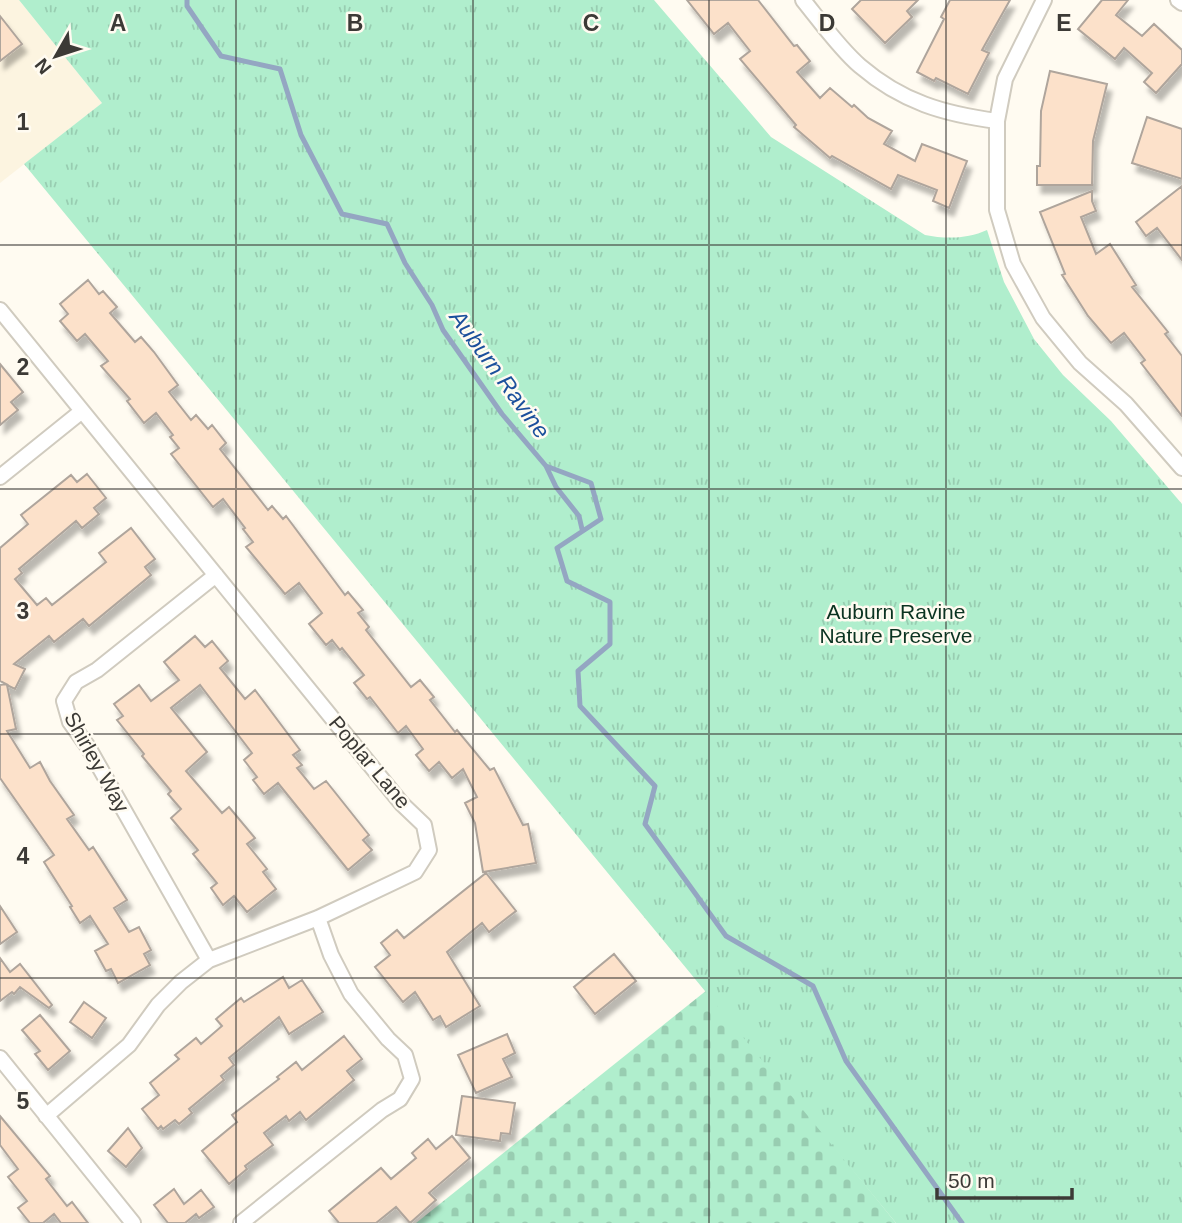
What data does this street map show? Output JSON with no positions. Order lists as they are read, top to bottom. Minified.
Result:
{"streets":{"street":["Shirley Way","Poplar Lane"]},"crossings":[["Shirley Way","Poplar Lane"]],"water":["Auburn Ravine"],"parks":["Auburn Ravine Nature Preserve"],"scale_bar":"50 m","north":"bottom left","grid":{"columns":["A","B","C","D","E"],"rows":["1","2","3","4","5"]}}
